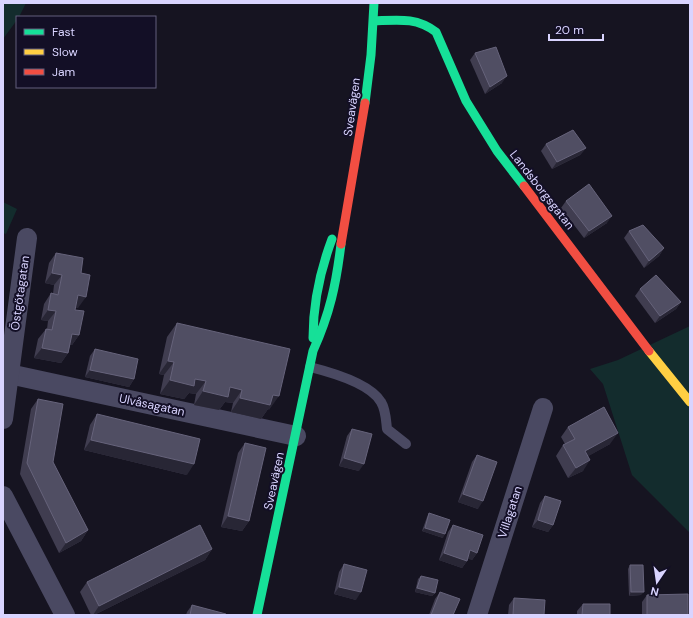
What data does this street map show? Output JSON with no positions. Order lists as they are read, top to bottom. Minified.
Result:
{"streets":{"main road":["Sveavägen","Landsborgsgatan"],"street":["Östgötagatan","Ulvåsagatan","Villagatan"]},"crossings":[["Sveavägen","Landsborgsgatan"],["Sveavägen","Ulvåsagatan"],["Östgötagatan","Ulvåsagatan"]],"legend":["Fast","Slow","Jam"],"scale_bar":"20 m","north":"bottom"}
